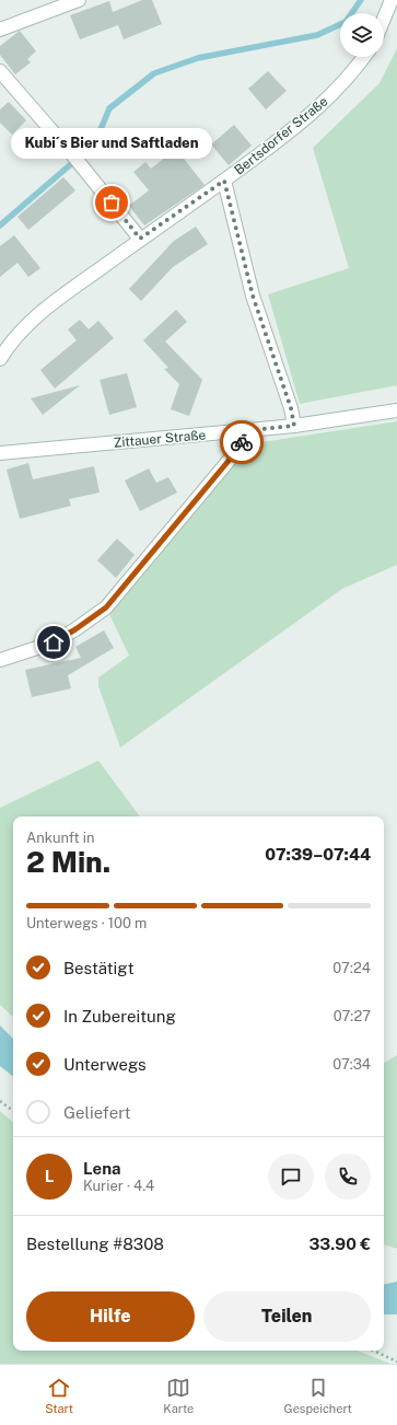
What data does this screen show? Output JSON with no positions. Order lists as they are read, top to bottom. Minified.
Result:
{"streets":{"main road":["Bertsdorfer Straße","Zittauer Straße"]},"places":["Kubi´s Bier und Saftladen"],"page":{"bubble":"Kubi´s Bier und Saftladen","heading":["2 Min.","Ankunft in","07:39–07:44"],"panel":["Lena","Kurier · 4.4","Bestellung #8308","33.90 €"],"bar":"Unterwegs · 100 m","list":[["Bestätigt","07:24"],["In Zubereitung","07:27"],["Unterwegs","07:34"],"Geliefert"],"round":"L","buttons":["Hilfe","Teilen"],"tabs":["Start","Karte","Gespeichert"]}}
